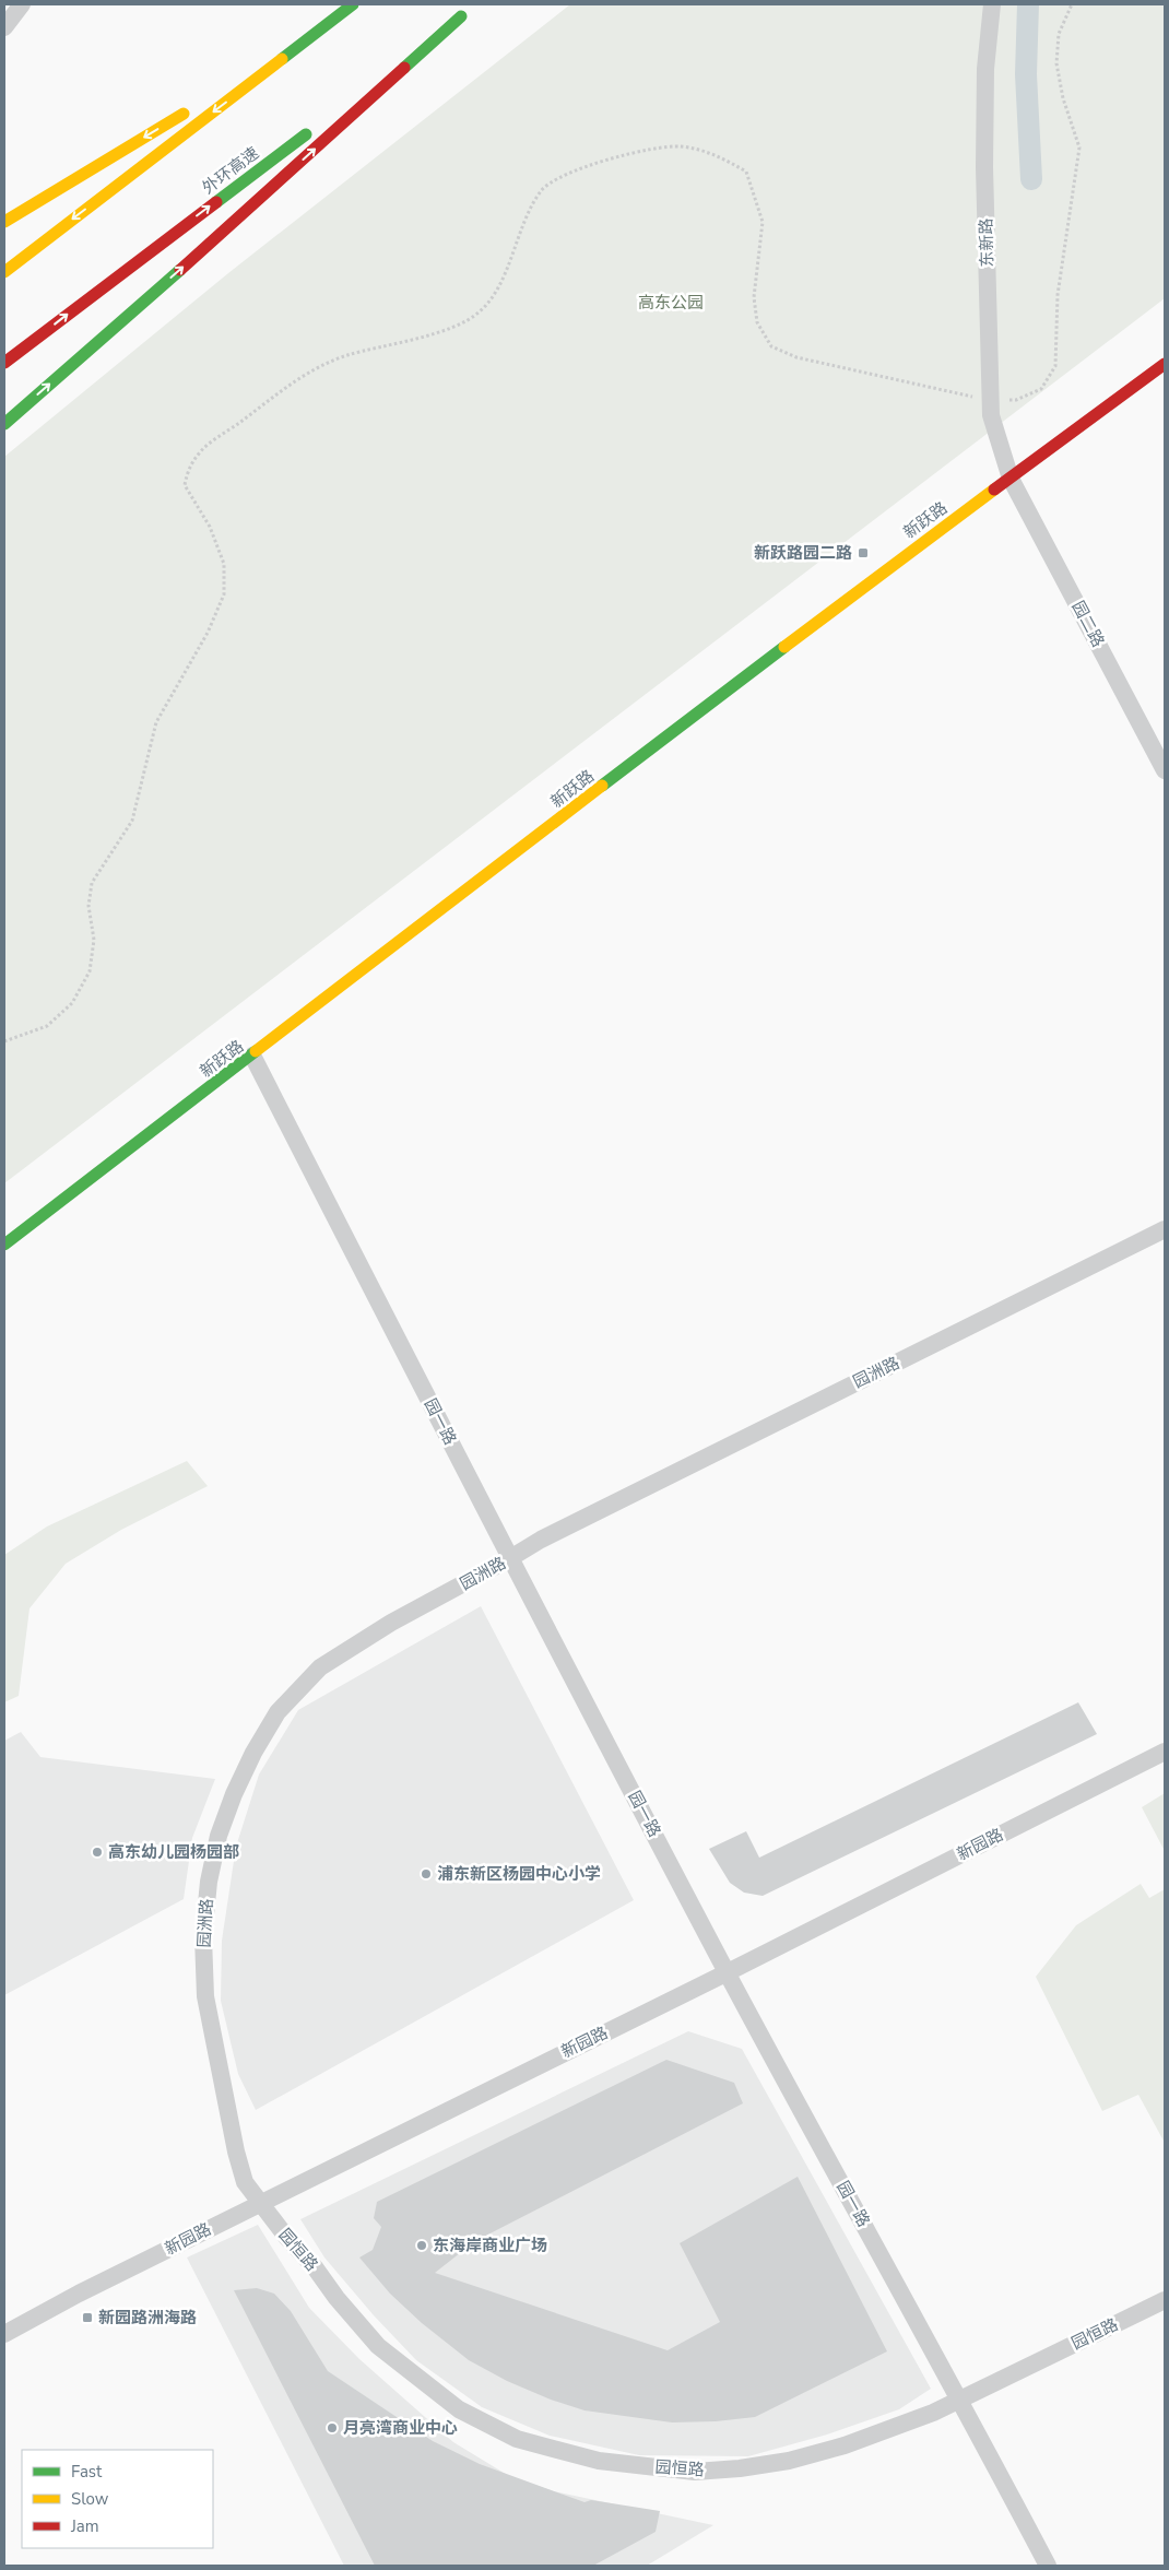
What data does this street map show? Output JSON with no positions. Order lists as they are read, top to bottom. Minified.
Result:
{"streets":{"main road":["外环高速","新跃路"],"street":["东新路","园二路","园洲路","园一路","新园路","园恒路"]},"crossings":[["东新路","新跃路"],["东新路","园二路"],["新跃路","园二路"],["新跃路","园一路"],["园洲路","园一路"],["园洲路","新园路"],["园洲路","园恒路"],["园一路","新园路"],["园一路","园恒路"],["新园路","园恒路"]],"parks":["高东公园"],"places":{"transit":["新跃路园二路","新园路洲海路"],"other":["高东幼儿园杨园部","浦东新区杨园中心小学","东海岸商业广场","月亮湾商业中心"]},"legend":["Fast","Slow","Jam"]}
